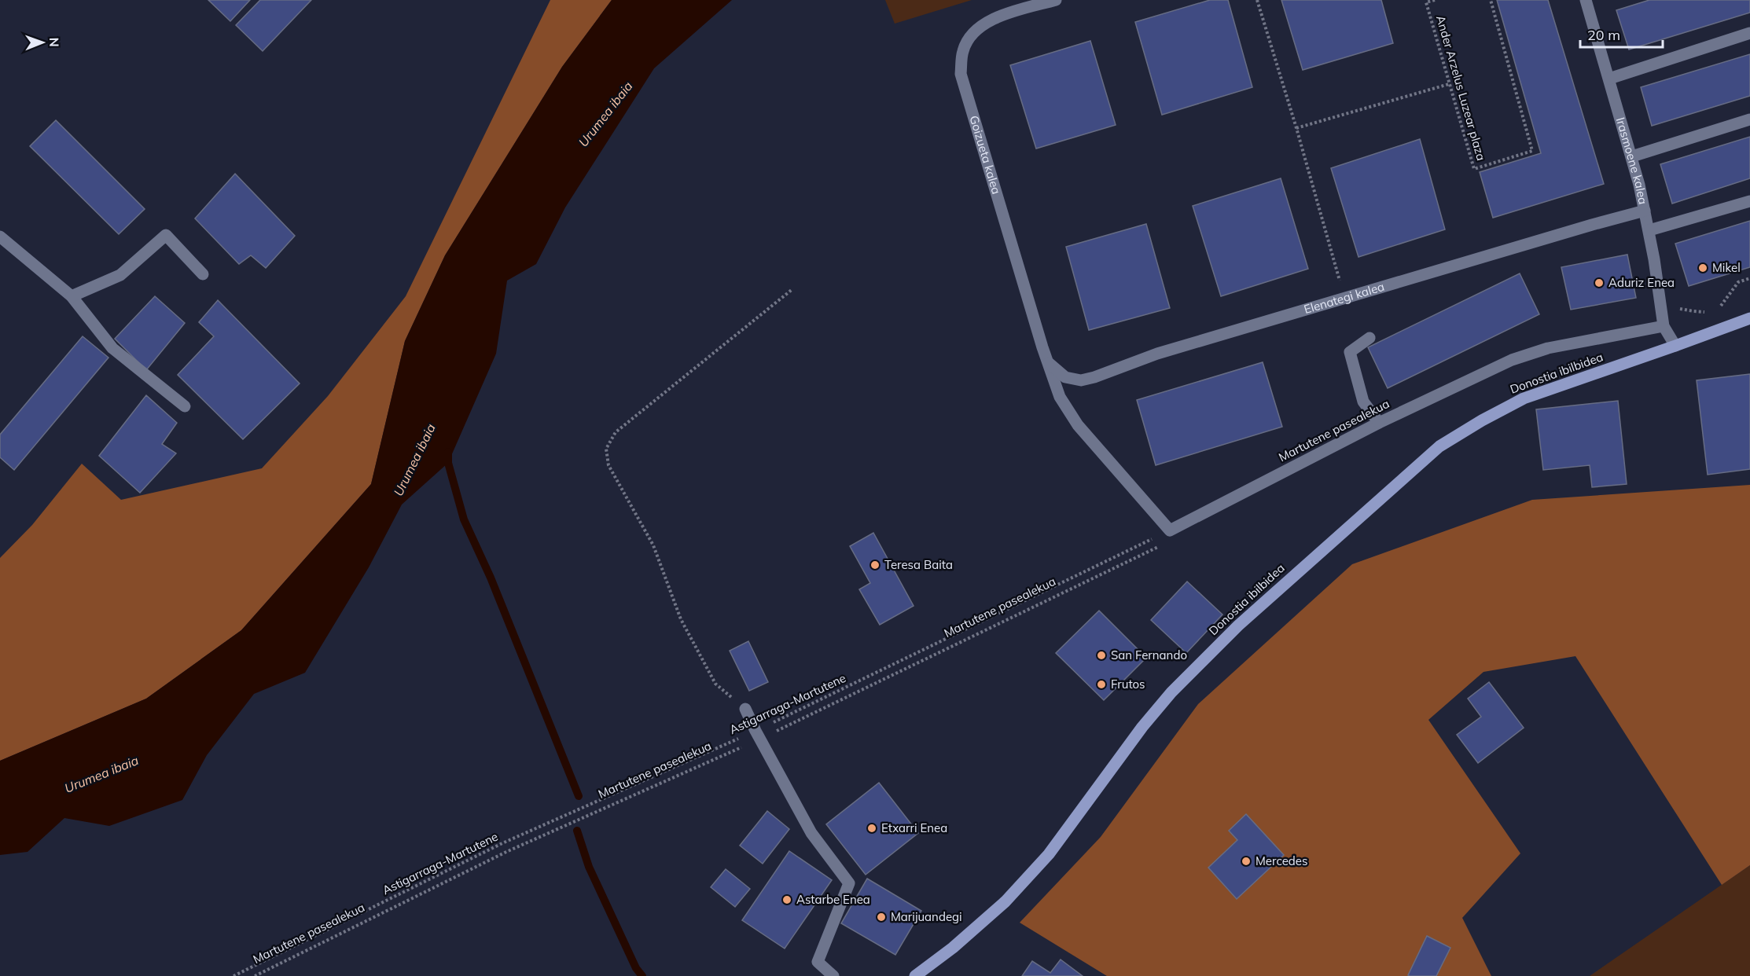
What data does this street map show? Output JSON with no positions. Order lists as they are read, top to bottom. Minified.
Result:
{"streets":{"main road":["Donostia ibilbidea"],"street":["Goizueta kalea","Irasmoene kalea","Elenategi kalea","Martutene pasealekua"],"path":["Ander Arzelus Luzear plaza","Astigarraga-Martutene"]},"crossings":[["Goizueta kalea","Elenategi kalea"],["Goizueta kalea","Martutene pasealekua"],["Goizueta kalea","Astigarraga-Martutene"],["Irasmoene kalea","Elenategi kalea"],["Irasmoene kalea","Martutene pasealekua"],["Martutene pasealekua","Astigarraga-Martutene"]],"water":["Urumea ibaia"],"places":["Mikel","Aduriz Enea","Teresa Baita","San Fernando","Frutos","Etxarri Enea","Mercedes","Astarbe Enea","Marijuandegi"],"scale_bar":"20 m","north":"right"}
